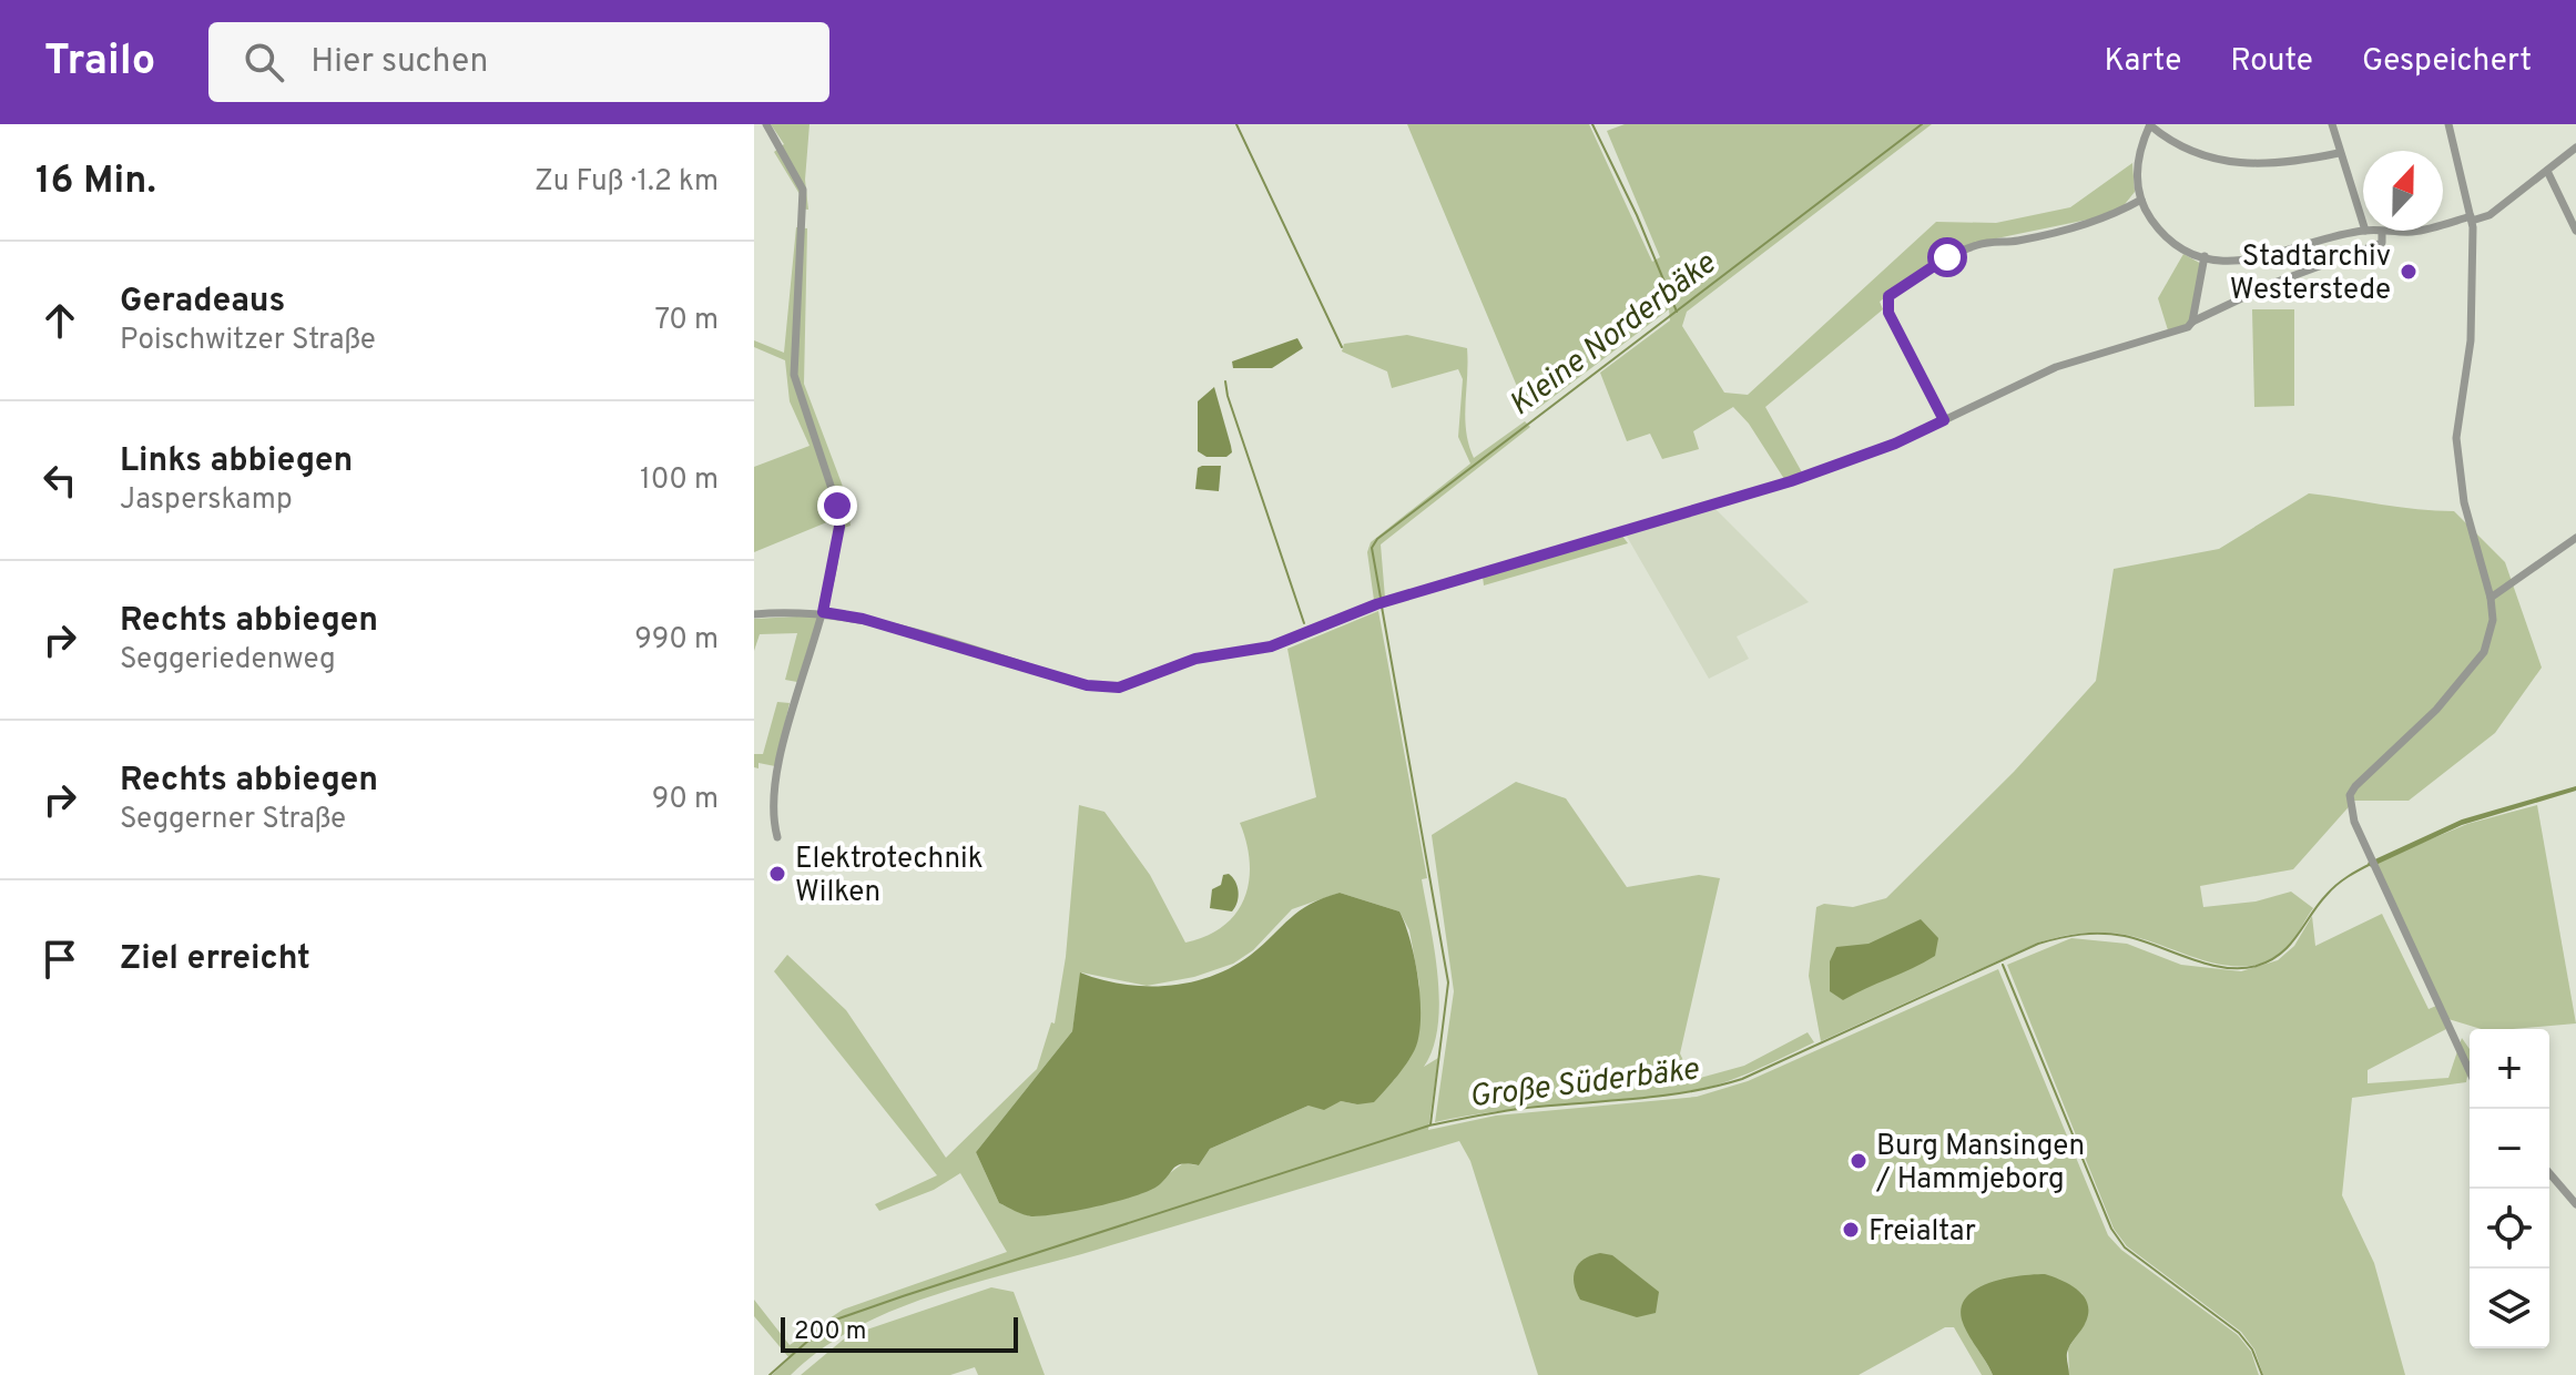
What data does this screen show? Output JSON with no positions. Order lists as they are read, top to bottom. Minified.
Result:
{"water":["Kleine Norderbäke","Große Süderbäke"],"places":["Stadtarchiv Westerstede","Elektrotechnik Wilken","Burg Mansingen / Hammjeborg","Freialtar"],"scale_bar":"200 m","north":"top","page":{"header":"Trailo","search":"Hier suchen","nav":["Karte","Route","Gespeichert"],"heading":["16 Min.","Zu Fuß · 1.2 km"],"list":[["Geradeaus","Poischwitzer Straße","70 m"],["Links abbiegen","Jasperskamp","100 m"],["Rechts abbiegen","Seggeriedenweg","990 m"],["Rechts abbiegen","Seggerner Straße","90 m"],"Ziel erreicht"],"map_buttons":["+","−"],"scale":"200 m"}}
